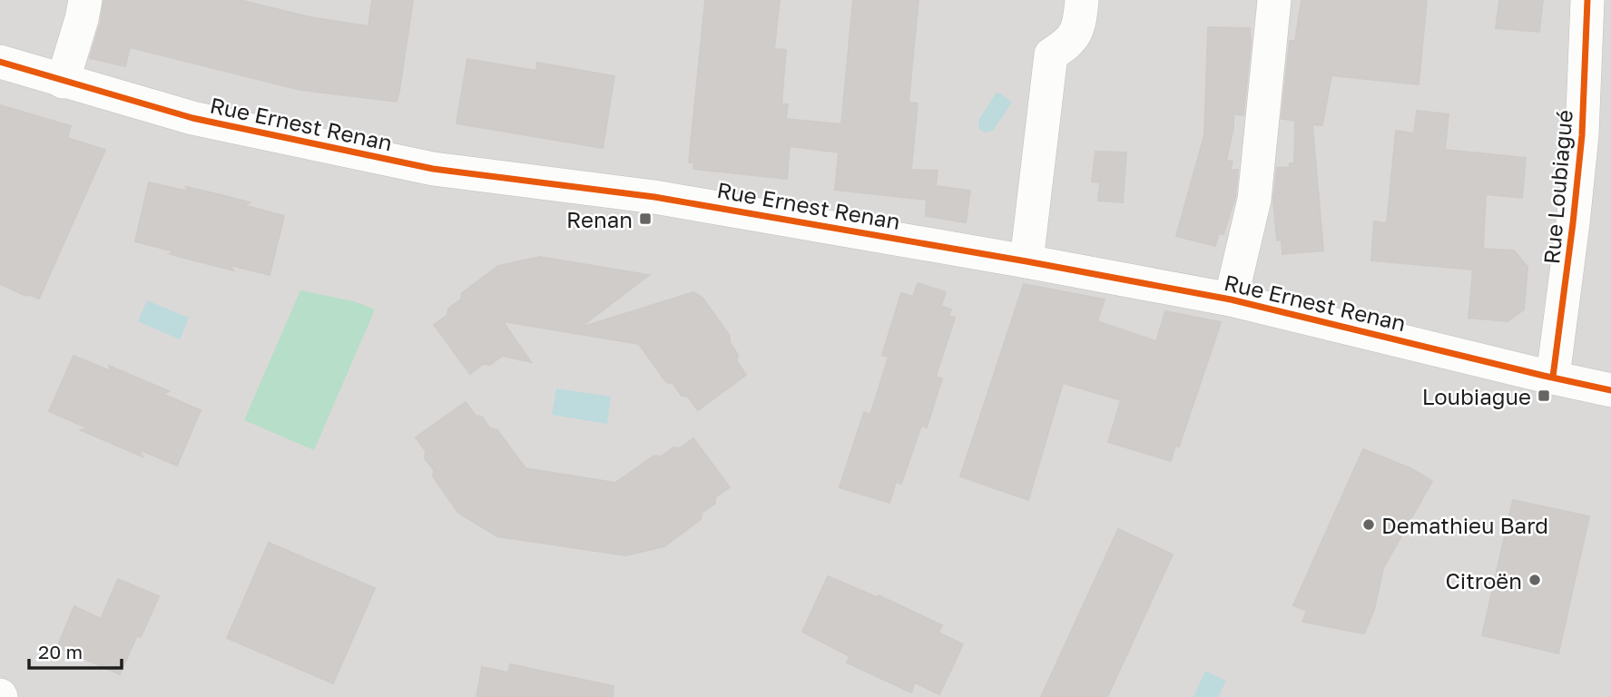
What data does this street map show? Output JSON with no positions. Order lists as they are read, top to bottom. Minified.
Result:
{"streets":{"street":["Rue Ernest Renan","Rue Loubiagué"]},"crossings":[["Rue Ernest Renan","Rue Loubiagué"]],"places":{"transit":["Renan","Loubiague"],"other":["Demathieu Bard","Citroën"]},"scale_bar":"20 m"}
